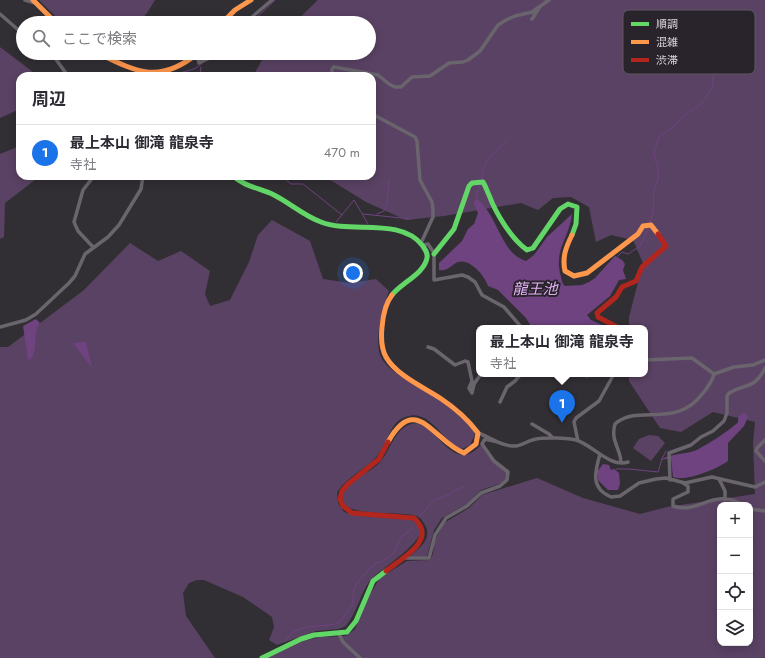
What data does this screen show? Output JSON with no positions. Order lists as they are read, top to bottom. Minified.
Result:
{"water":["龍王池"],"legend":["順調","混雑","渋滞"],"page":{"search":"ここで検索","heading":"周辺","list":[{"mark":"1","name":"最上本山 御滝 龍泉寺","note":"寺社","value":"470 m"}],"popup":["最上本山 御滝 龍泉寺","寺社"],"pins":"1","map_buttons":["+","−"]}}
